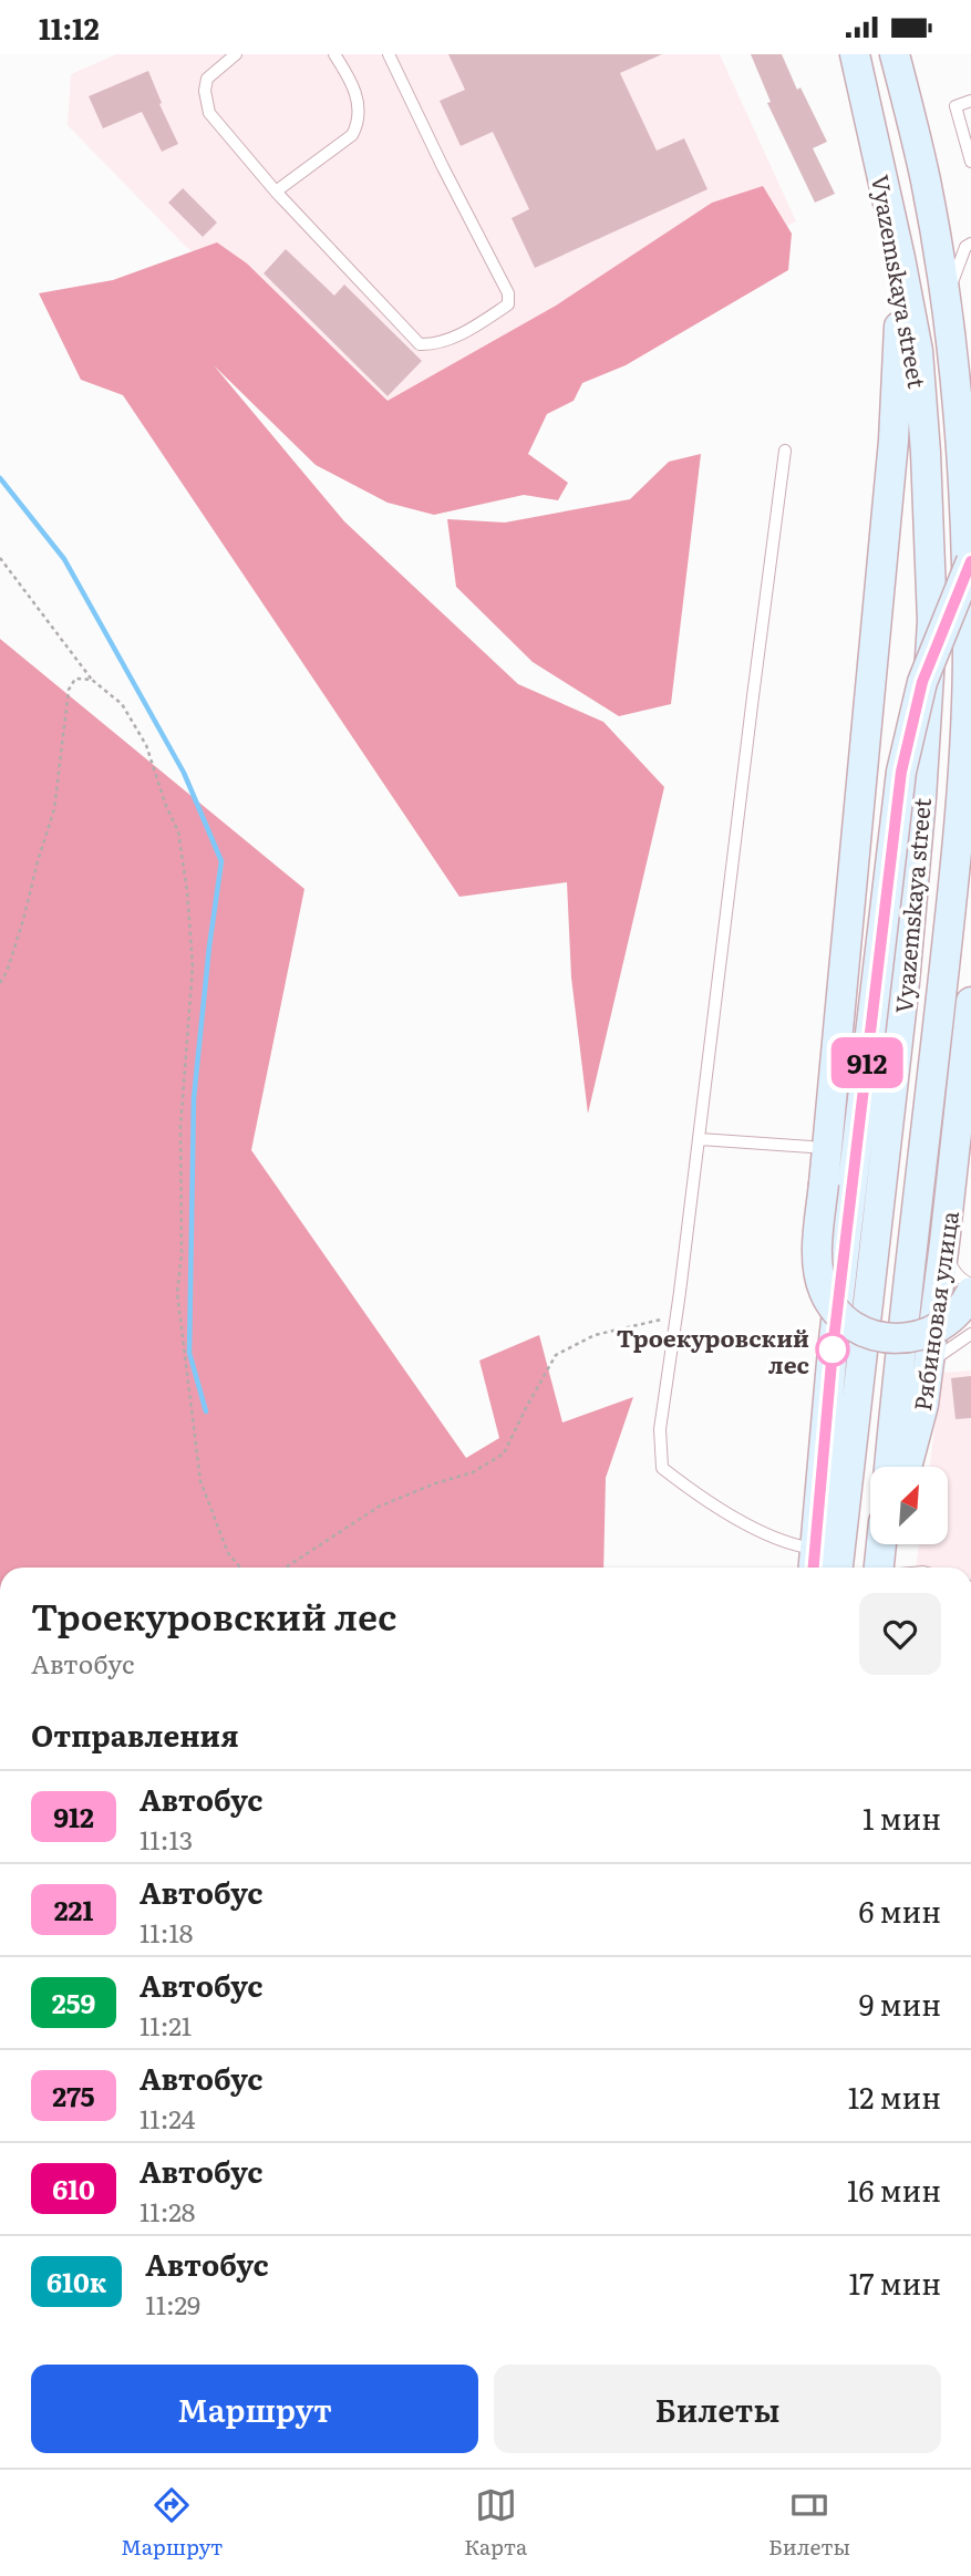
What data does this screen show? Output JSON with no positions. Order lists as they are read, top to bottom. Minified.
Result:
{"streets":{"main road":["Vyazemskaya street","Рябиновая улица"]},"places":["Троекуровский лес"],"lines":["bus line 912"],"north":"top right","page":{"status":"11:12","on_map":"912","heading":[["Троекуровский лес","Автобус"],"Отправления"],"list":[{"mark":"912","name":"Автобус","note":"11:13","value":"1 мин"},{"mark":"221","name":"Автобус","note":"11:18","value":"6 мин"},{"mark":"259","name":"Автобус","note":"11:21","value":"9 мин"},{"mark":"275","name":"Автобус","note":"11:24","value":"12 мин"},{"mark":"610","name":"Автобус","note":"11:28","value":"16 мин"},{"mark":"610к","name":"Автобус","note":"11:29","value":"17 мин"}],"buttons":["Маршрут","Билеты"],"tabs":["Маршрут","Карта","Билеты"]}}
